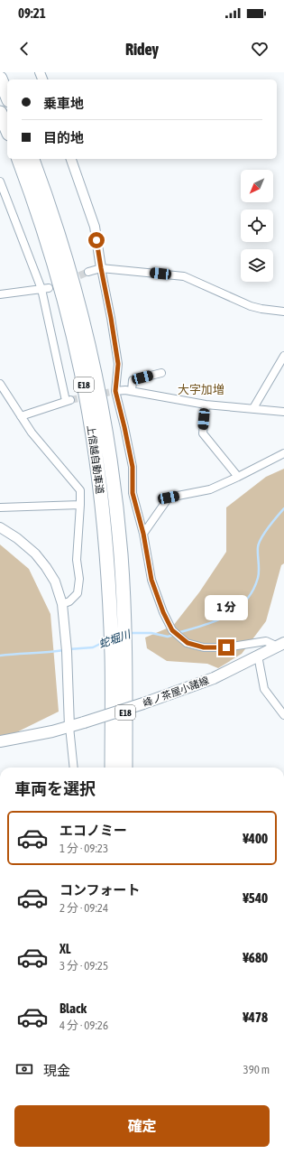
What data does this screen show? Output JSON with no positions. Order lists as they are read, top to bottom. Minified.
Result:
{"streets":{"highway":["E18","上信越自動車道"],"main road":["峰ノ茶屋小諸線"]},"districts":["大字加増"],"water":["蛇堀川"],"north":"bottom left","page":{"status":"09:21","header":"Ridey","banner":["乗車地","目的地"],"bubble":"1 分","heading":"車両を選択","list":[{"name":"エコノミー","note":"1 分 · 09:23","value":"¥400"},{"name":"コンフォート","note":"2 分 · 09:24","value":"¥540"},{"name":"XL","note":"3 分 · 09:25","value":"¥680"},{"name":"Black","note":"4 分 · 09:26","value":"¥478"}],"pay":["現金","390 m"],"buttons":"確定"}}
